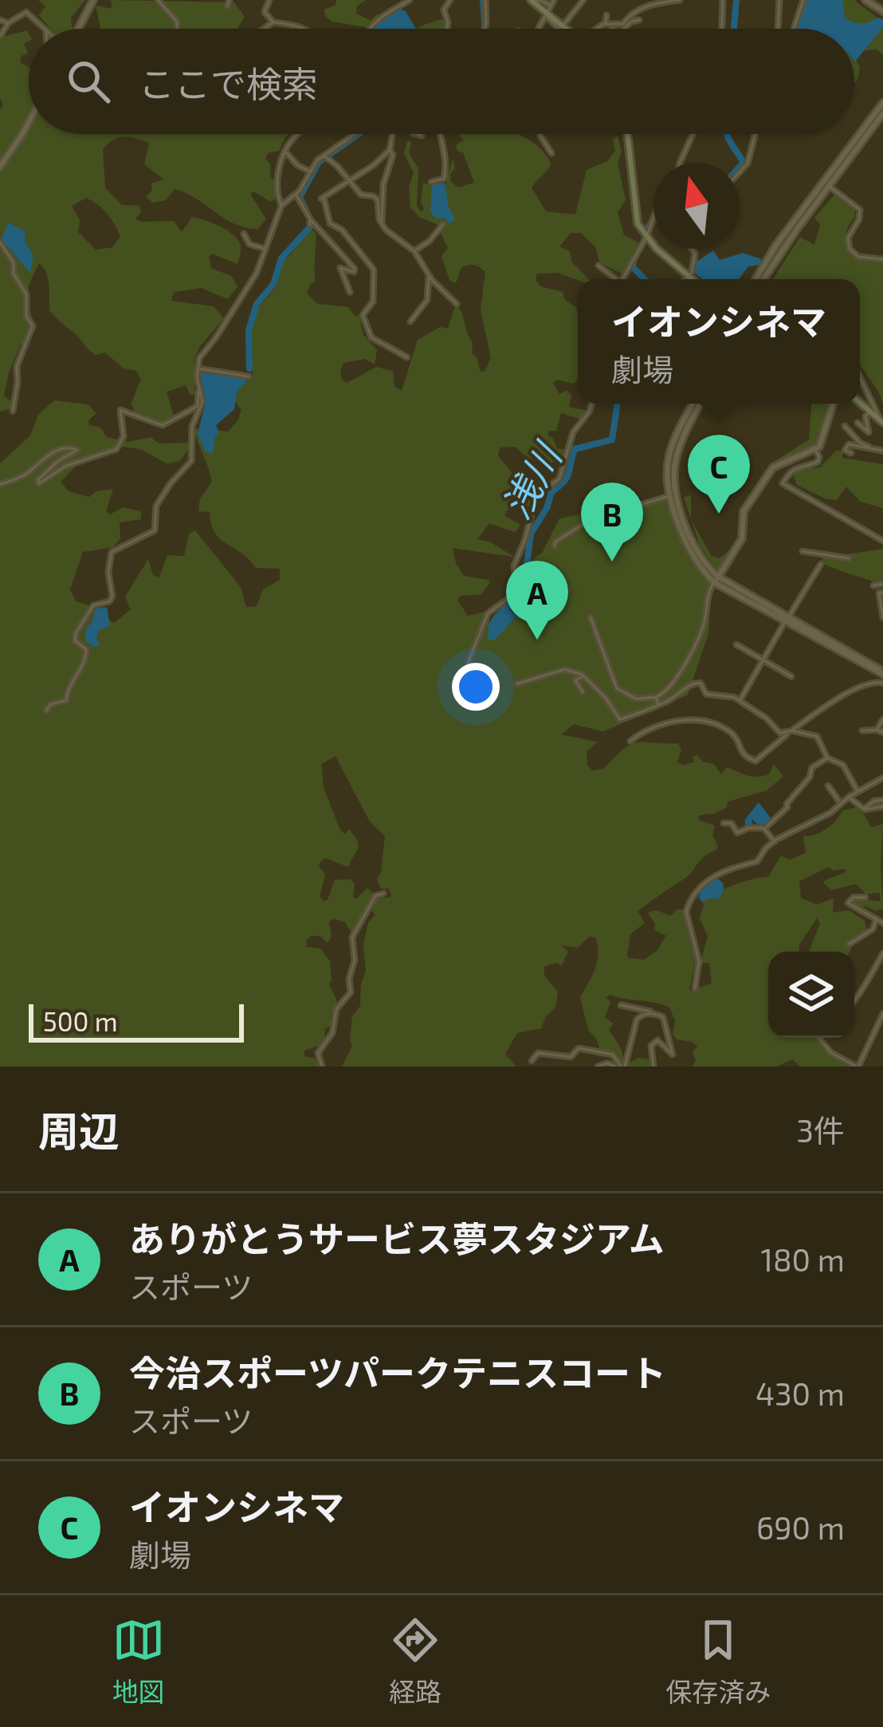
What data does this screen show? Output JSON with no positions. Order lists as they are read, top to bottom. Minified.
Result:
{"water":["浅川"],"scale_bar":"500 m","north":"top","page":{"search":"ここで検索","popup":["イオンシネマ","劇場"],"pins":["C","B","A"],"scale":"500 m","heading":["周辺","3件"],"list":[{"mark":"A","name":"ありがとうサービス夢スタジアム","note":"スポーツ","value":"180 m"},{"mark":"B","name":"今治スポーツパークテニスコート","note":"スポーツ","value":"430 m"},{"mark":"C","name":"イオンシネマ","note":"劇場","value":"690 m"}],"nav":["地図","経路","保存済み"]}}
